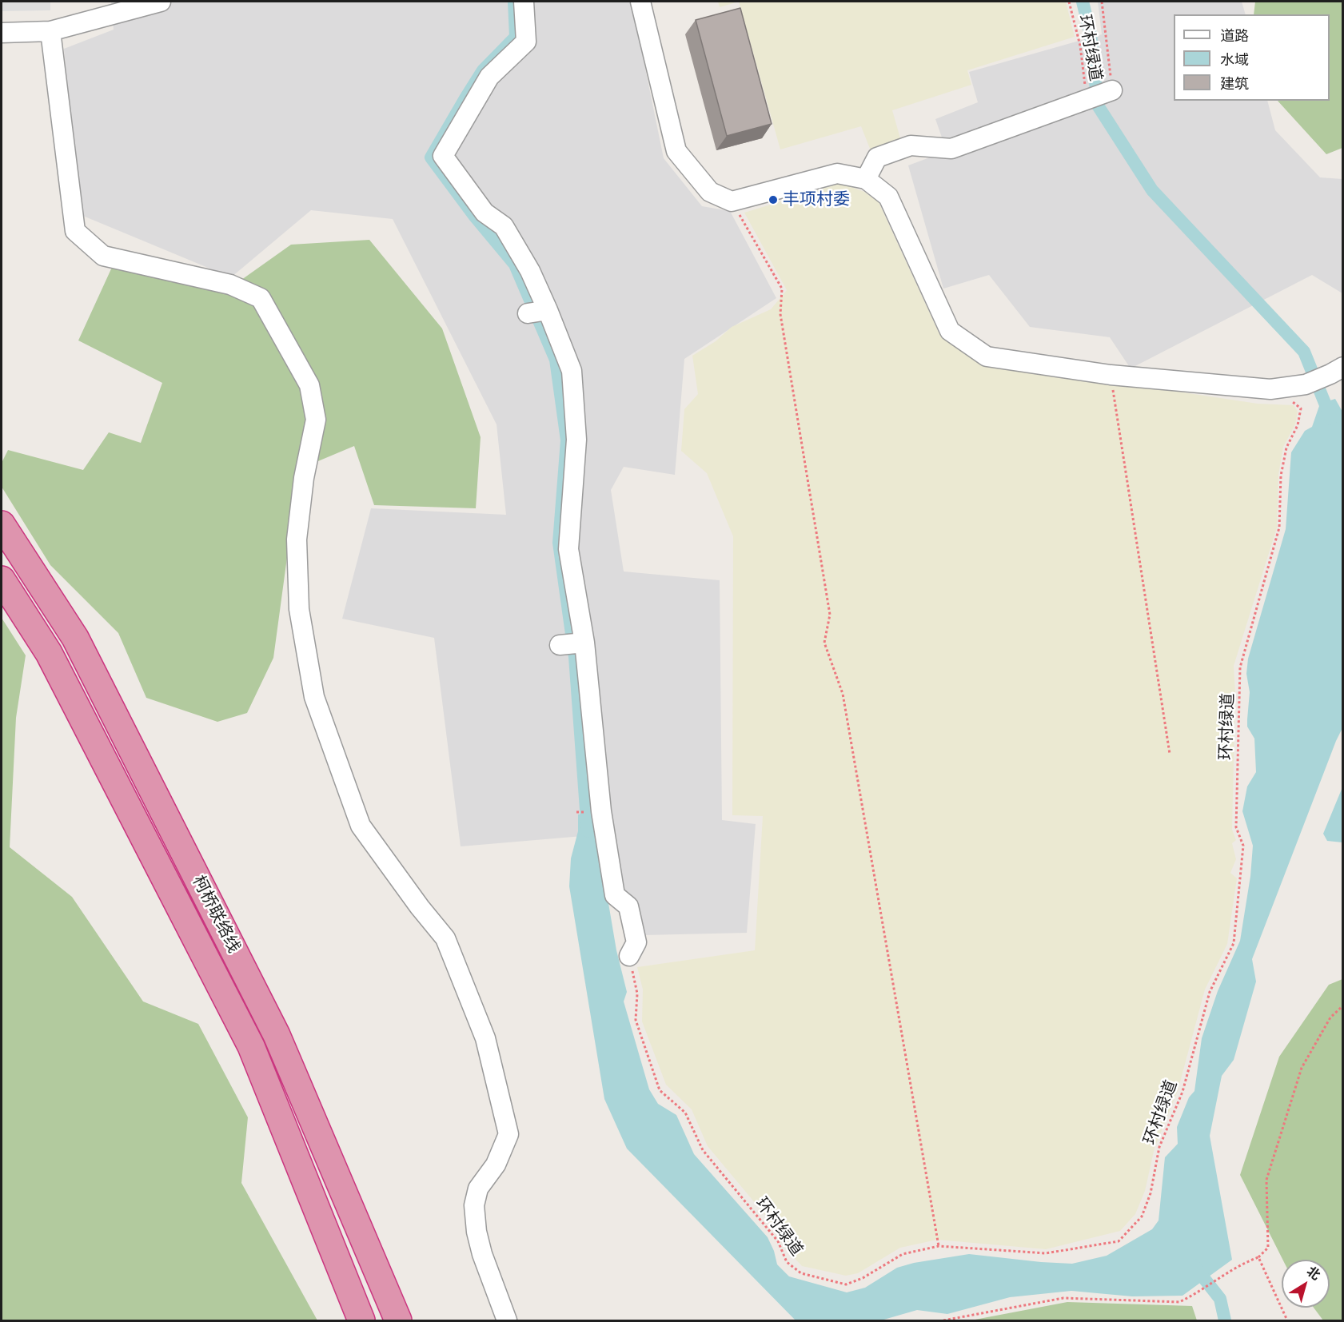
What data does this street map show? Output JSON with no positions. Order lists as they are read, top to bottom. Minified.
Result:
{"streets":{"highway":["柯桥联络线"],"path":["环村绿道"]},"places":["丰项村委"],"legend":["道路","水域","建筑"],"north":"top right"}
